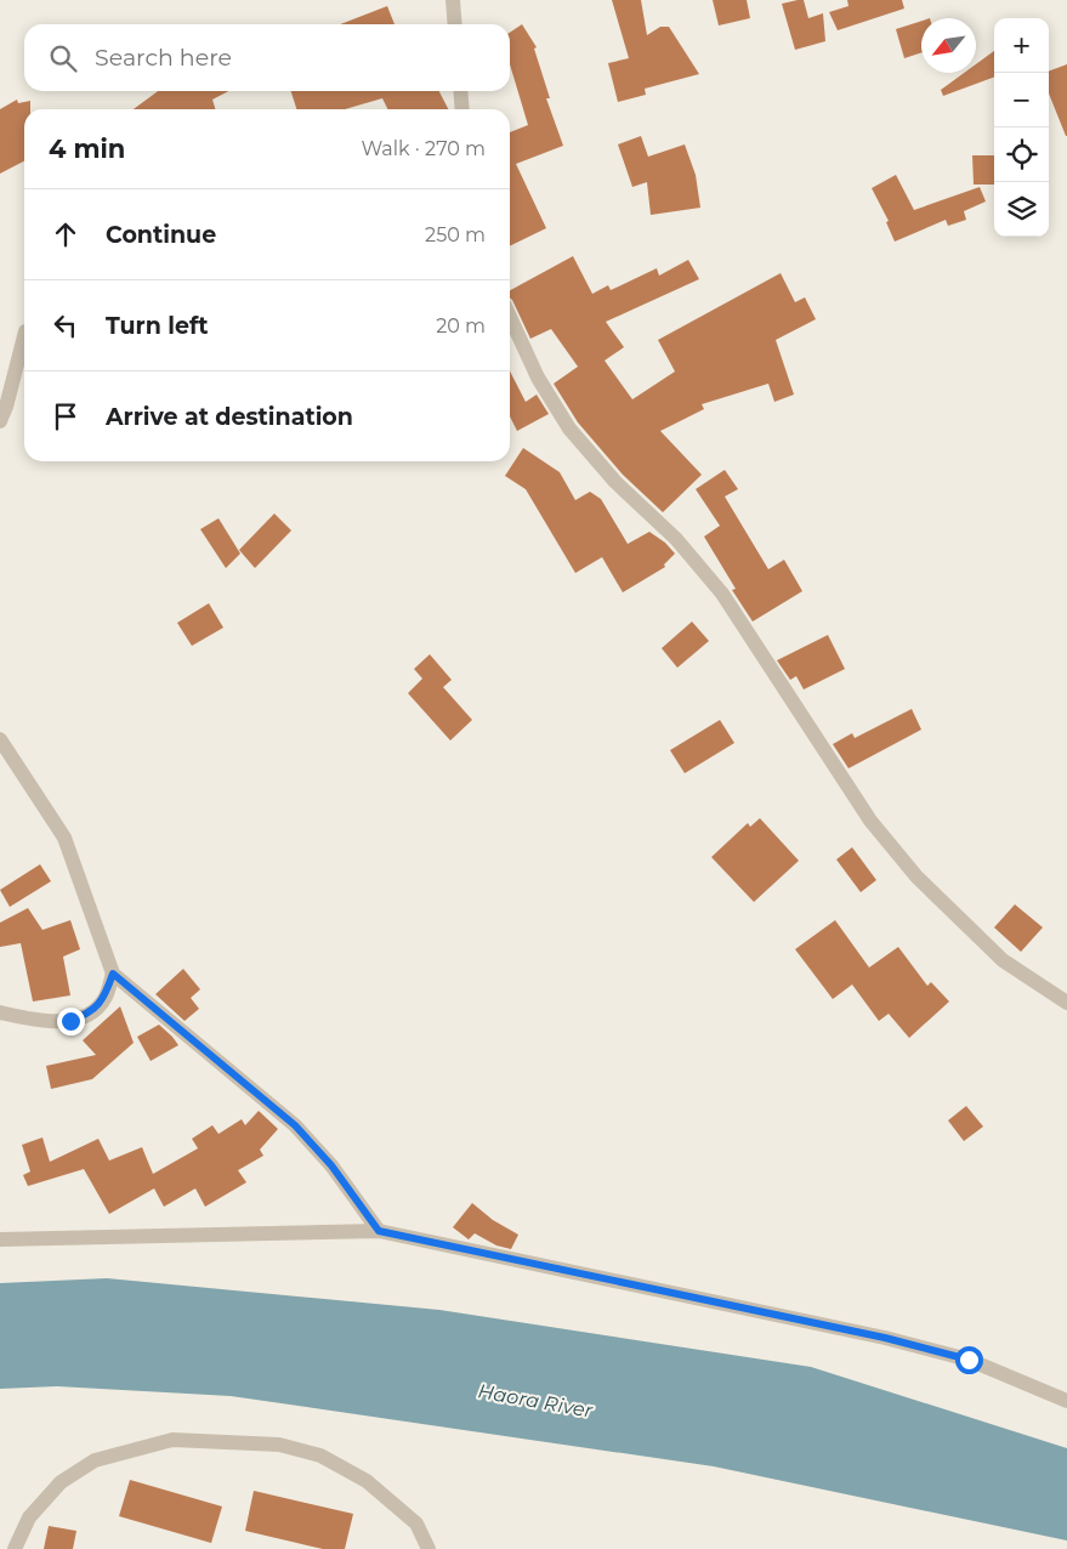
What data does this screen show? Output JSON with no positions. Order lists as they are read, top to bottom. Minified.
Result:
{"water":["Haora River"],"north":"bottom left","page":{"map_buttons":["+","−"],"search":"Search here","heading":["4 min","Walk · 270 m"],"list":[["Continue","250 m"],["Turn left","20 m"],"Arrive at destination"]}}
